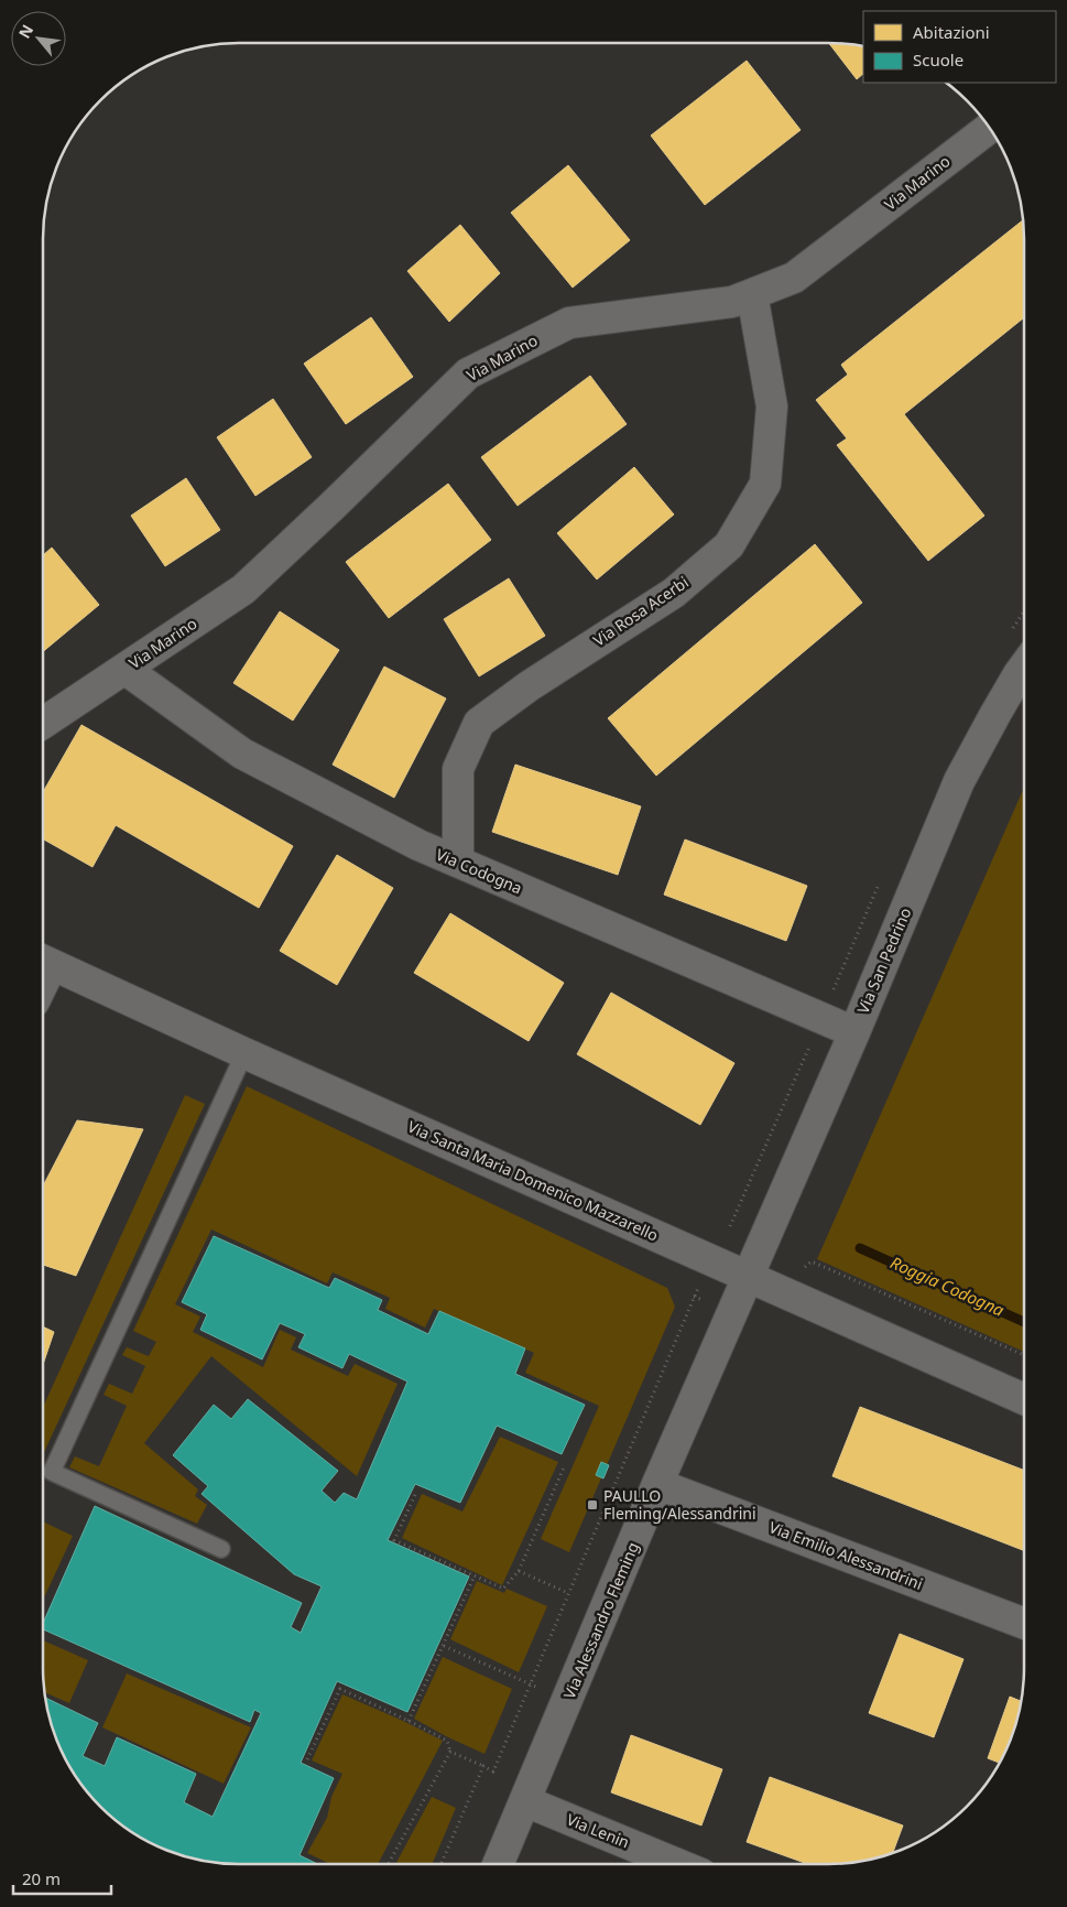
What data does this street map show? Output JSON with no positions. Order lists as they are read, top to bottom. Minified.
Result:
{"streets":{"street":["Via Marino","Via Rosa Acerbi","Via Codogna","Via San Pedrino","Via Santa Maria Domenico Mazzarello","Via Emilio Alessandrini","Via Alessandro Fleming","Via Lenin"]},"crossings":[["Via Marino","Via Rosa Acerbi"],["Via Marino","Via Codogna"],["Via Rosa Acerbi","Via Codogna"],["Via Codogna","Via San Pedrino"],["Via San Pedrino","Via Santa Maria Domenico Mazzarello"],["Via San Pedrino","Via Alessandro Fleming"],["Via Santa Maria Domenico Mazzarello","Via Alessandro Fleming"],["Via Emilio Alessandrini","Via Alessandro Fleming"],["Via Alessandro Fleming","Via Lenin"]],"water":["Roggia Codogna"],"places":{"transit":["PAULLO Fleming/Alessandrini"]},"legend":["Abitazioni","Scuole"],"scale_bar":"20 m","north":"top left"}
